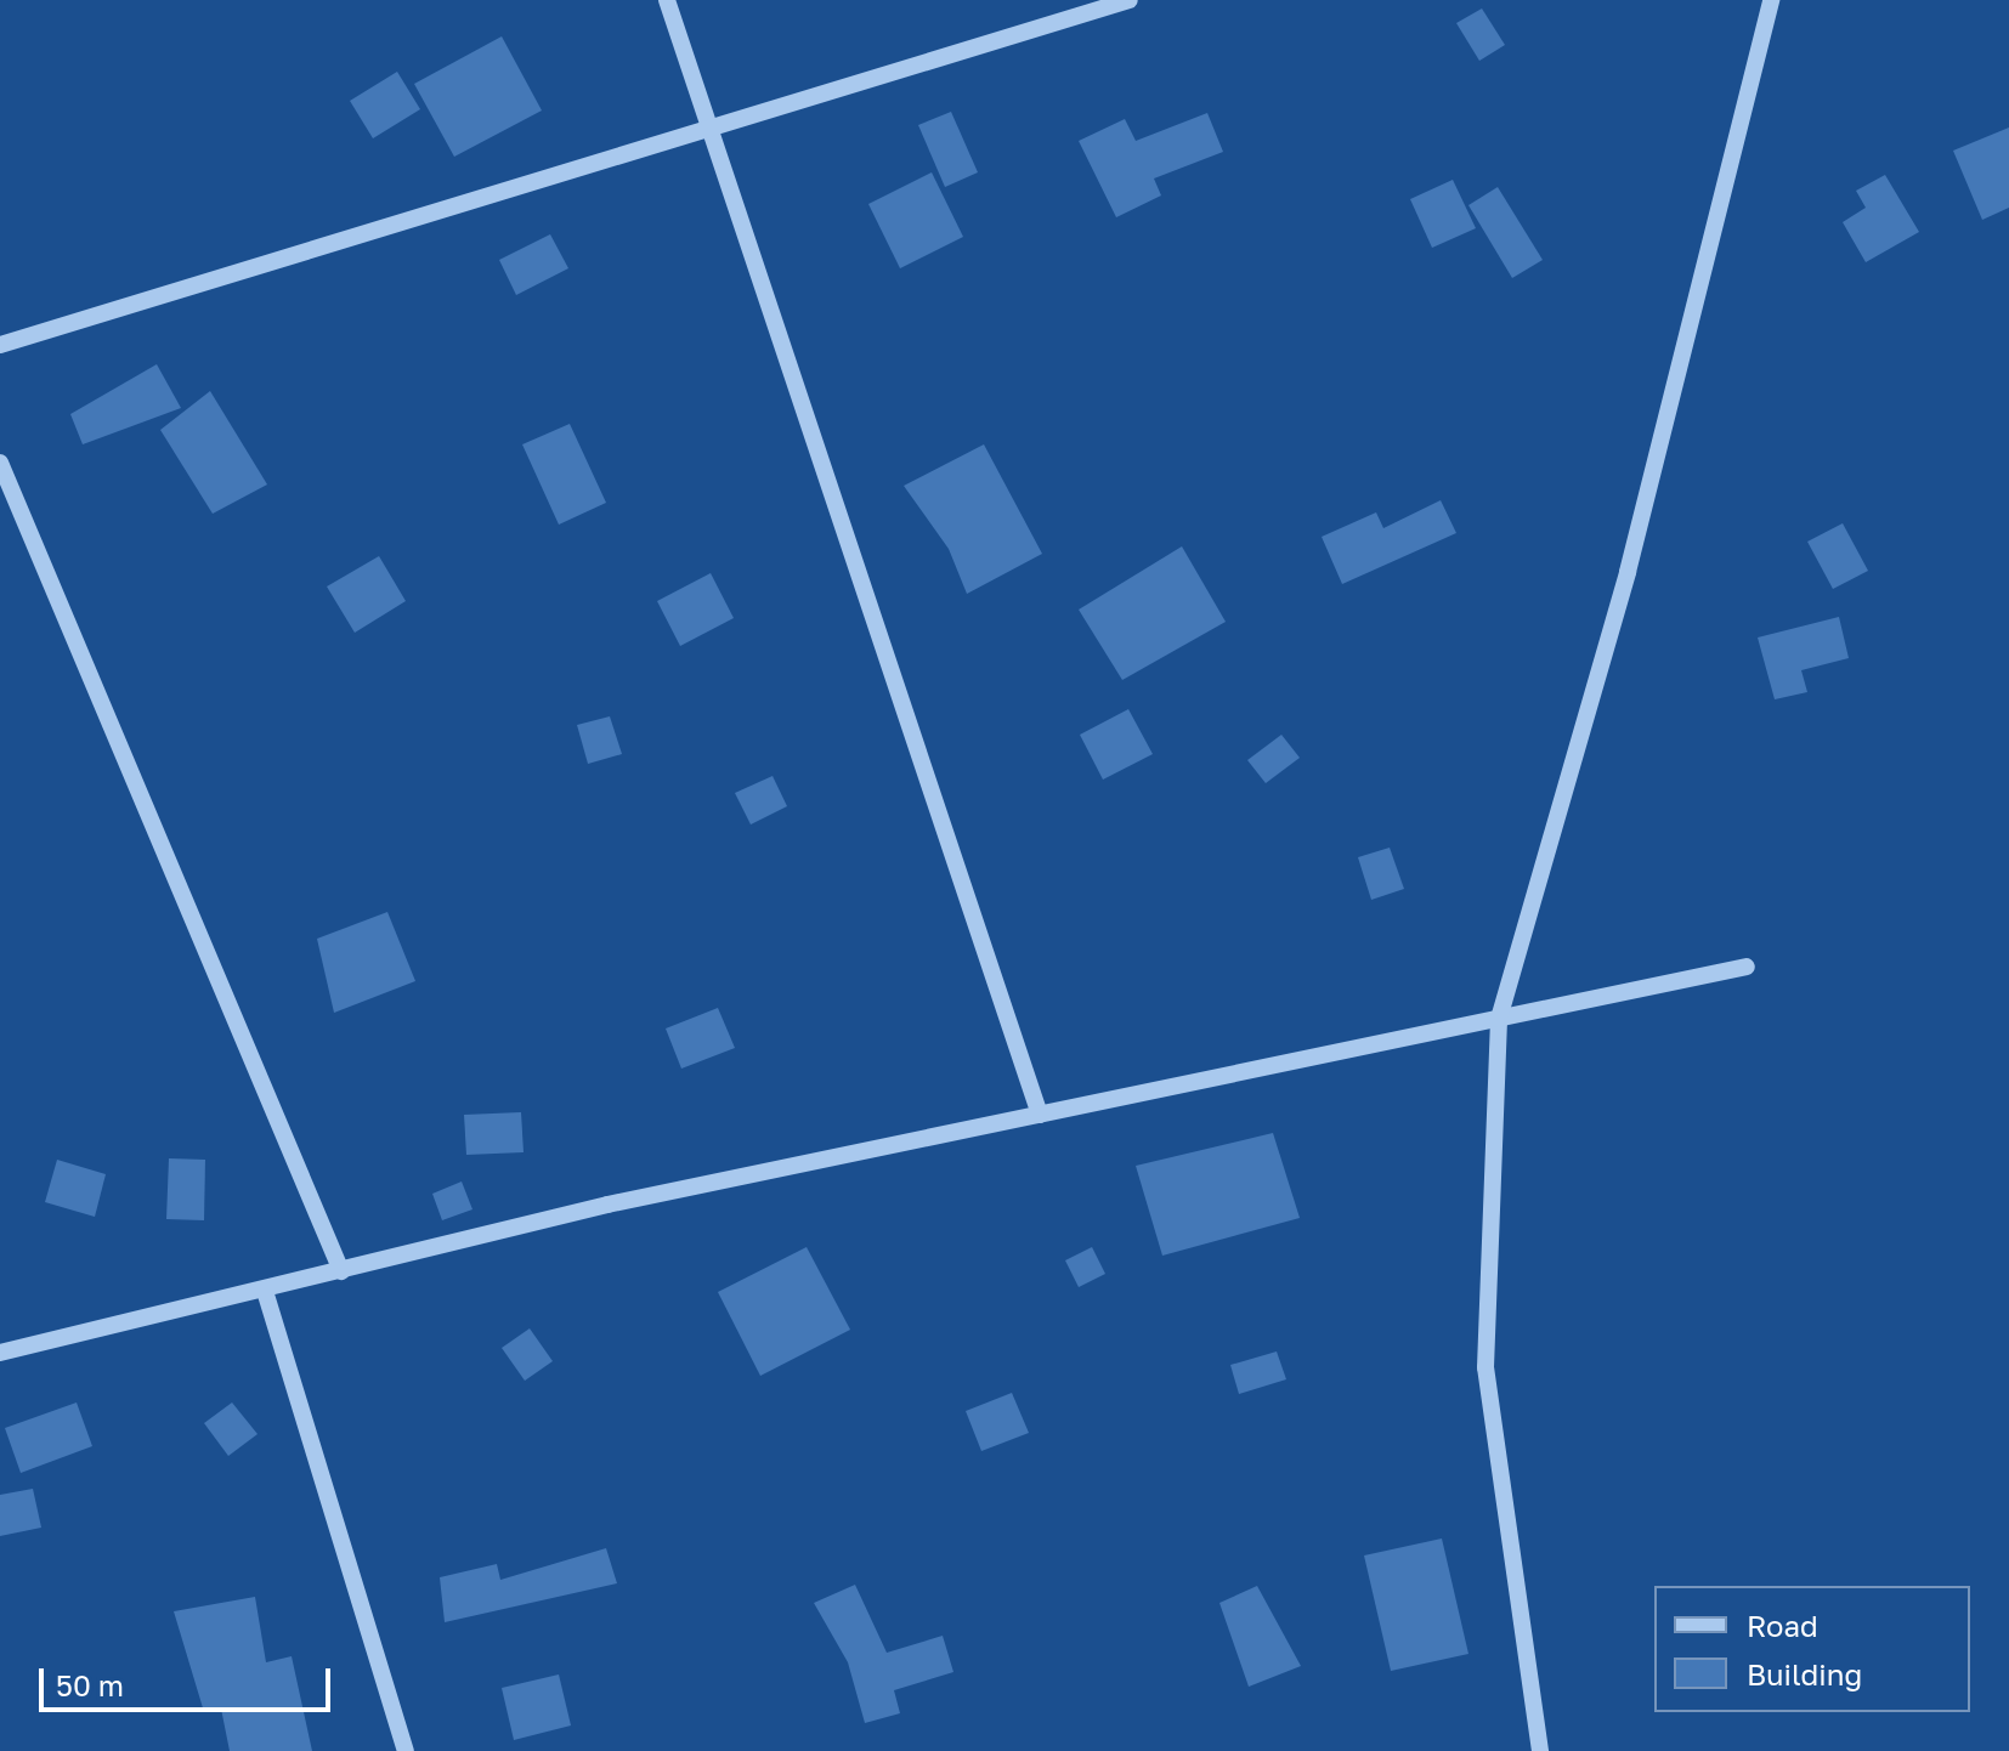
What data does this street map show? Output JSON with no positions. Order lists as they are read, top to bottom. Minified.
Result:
{"legend":["Road","Building"],"scale_bar":"50 m"}
